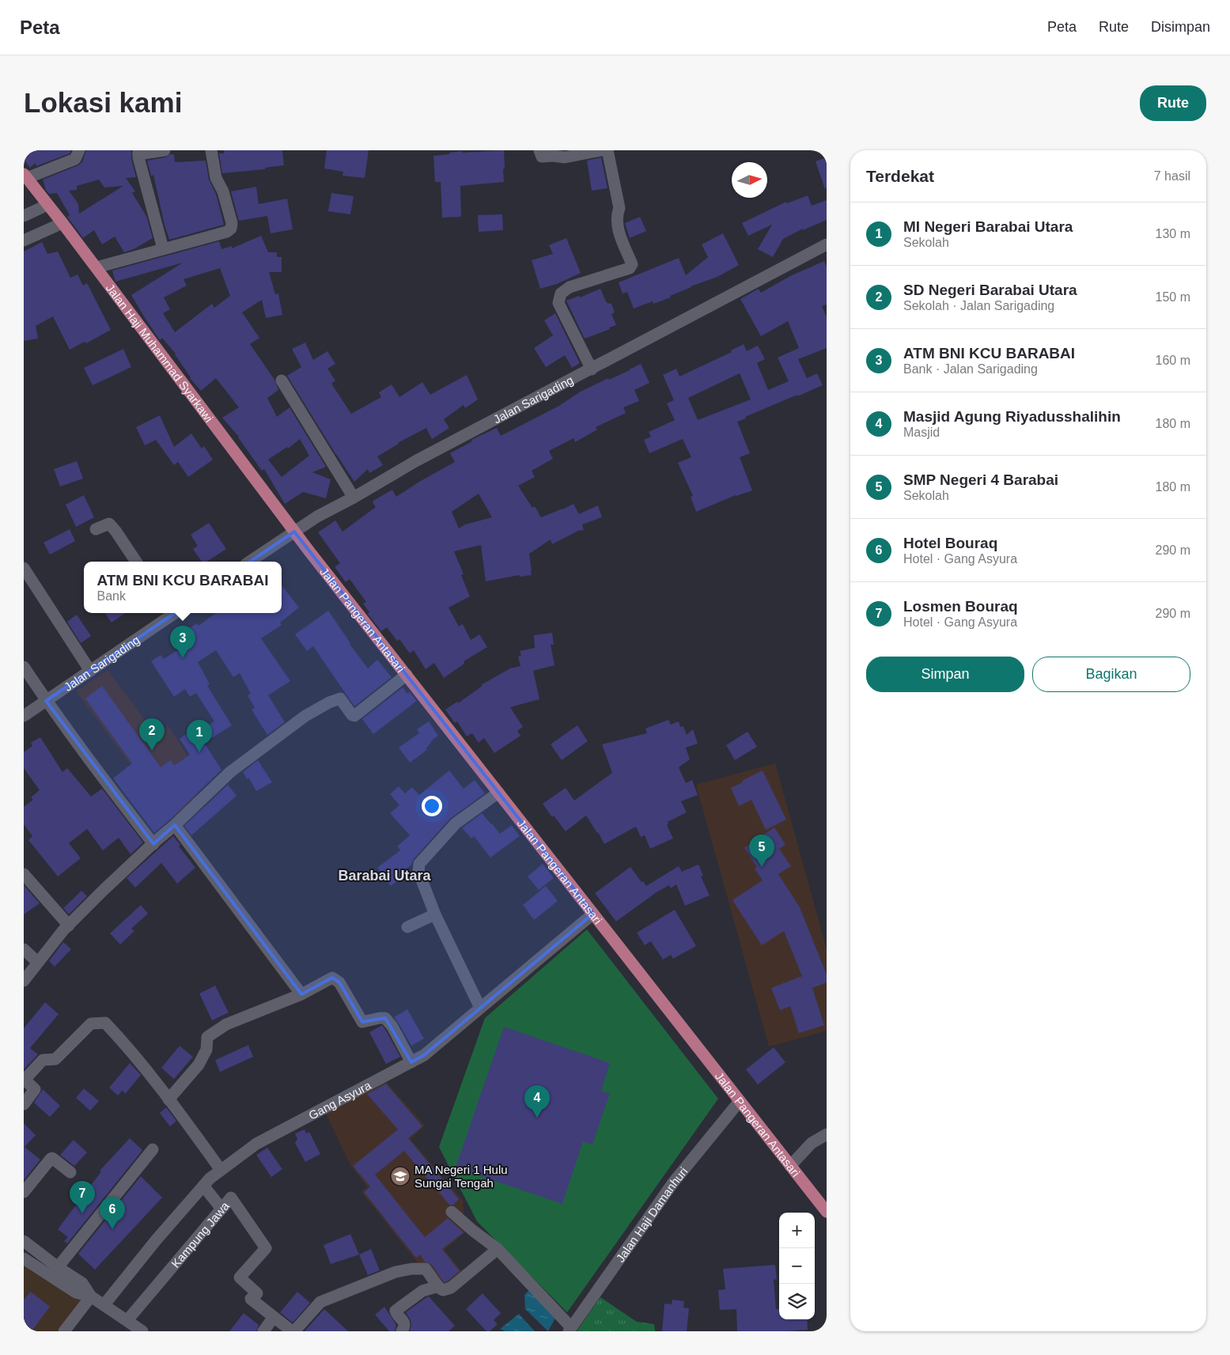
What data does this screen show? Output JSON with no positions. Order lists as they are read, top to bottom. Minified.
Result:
{"streets":{"main road":["Jalan Haji Muhammad Syarkawi","Jalan Pangeran Antasari"],"street":["Jalan Sarigading","Gang Asyura","Jalan Haji Damanhuri","Kampung Jawa"]},"crossings":[["Jalan Haji Muhammad Syarkawi","Jalan Sarigading"],["Jalan Haji Muhammad Syarkawi","Jalan Pangeran Antasari"],["Jalan Sarigading","Jalan Pangeran Antasari"],["Jalan Pangeran Antasari","Gang Asyura"],["Jalan Pangeran Antasari","Jalan Haji Damanhuri"]],"districts":["Barabai Utara"],"places":{"school or university":["MA Negeri 1 Hulu Sungai Tengah"]},"north":"right","page":{"header":"Peta","nav":["Peta","Rute","Disimpan"],"buttons":["Rute",["Simpan","Bagikan"]],"title":"Lokasi kami","heading":["Terdekat","7 hasil"],"list":[{"mark":"1","name":"MI Negeri Barabai Utara","note":"Sekolah","value":"130 m"},{"mark":"2","name":"SD Negeri Barabai Utara","note":"Sekolah · Jalan Sarigading","value":"150 m"},{"mark":"3","name":"ATM BNI KCU BARABAI","note":"Bank · Jalan Sarigading","value":"160 m"},{"mark":"4","name":"Masjid Agung Riyadusshalihin","note":"Masjid","value":"180 m"},{"mark":"5","name":"SMP Negeri 4 Barabai","note":"Sekolah","value":"180 m"},{"mark":"6","name":"Hotel Bouraq","note":"Hotel · Gang Asyura","value":"290 m"},{"mark":"7","name":"Losmen Bouraq","note":"Hotel · Gang Asyura","value":"290 m"}],"popup":["ATM BNI KCU BARABAI","Bank"],"pins":["3","2","1","5","4","7","6"],"map_buttons":["+","−"]}}
